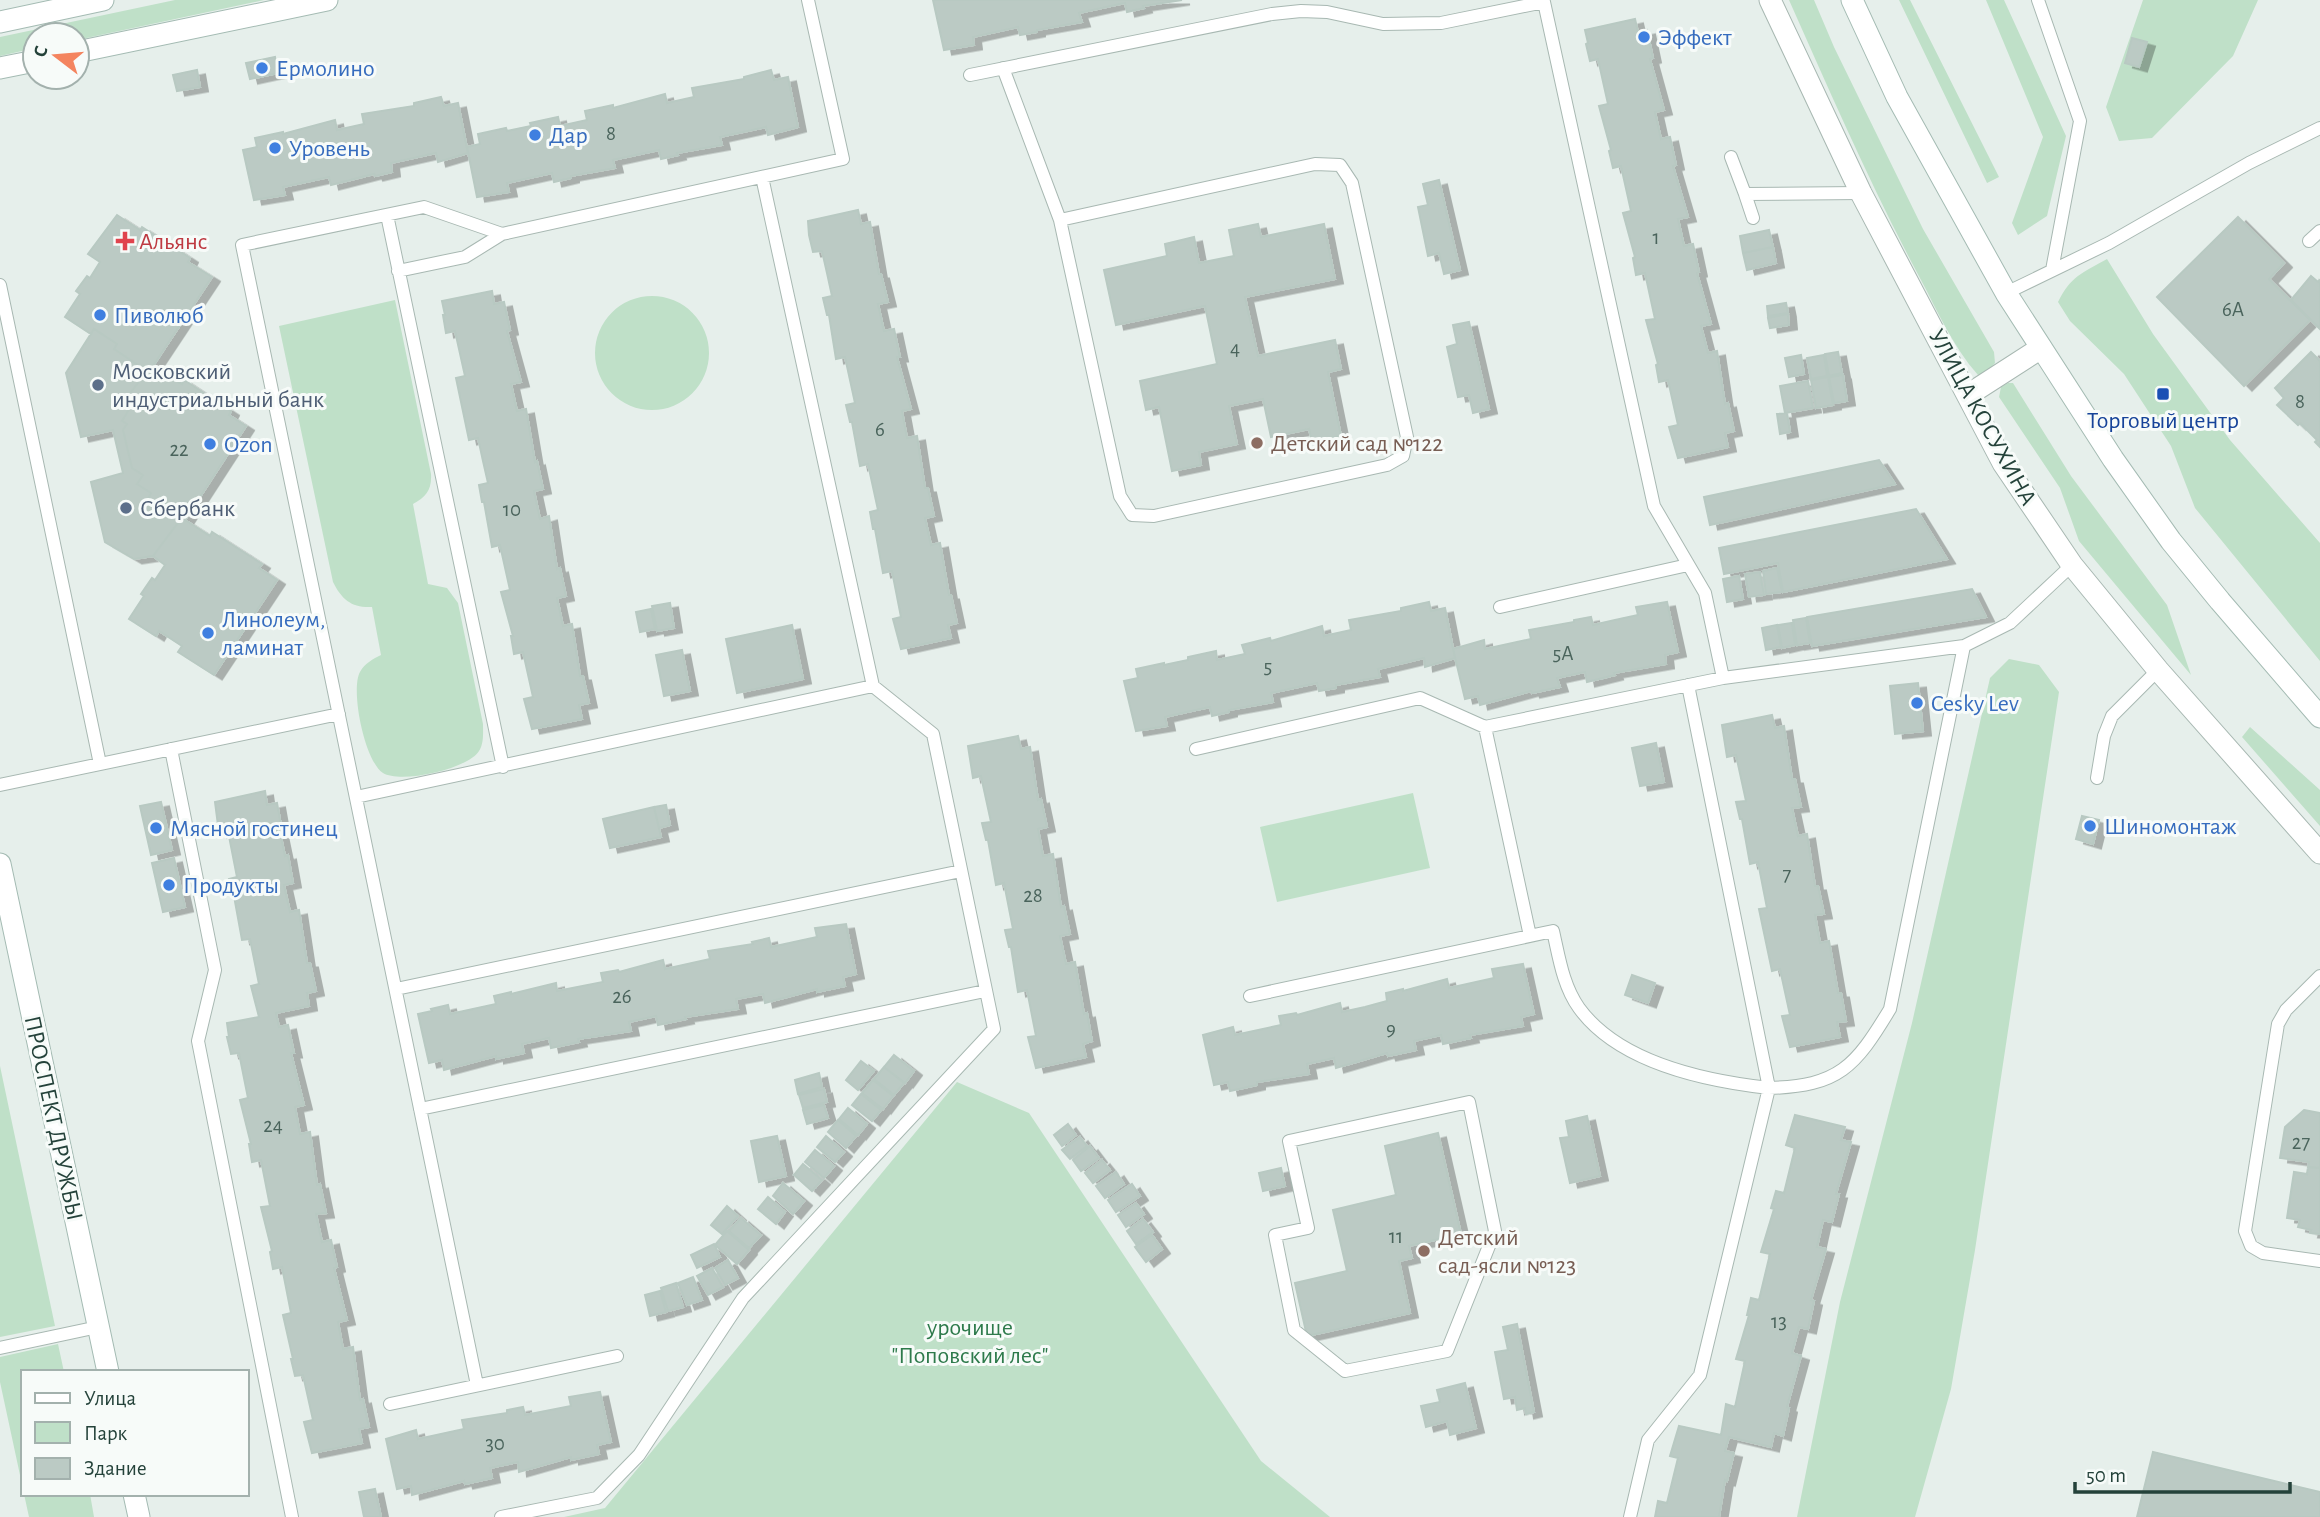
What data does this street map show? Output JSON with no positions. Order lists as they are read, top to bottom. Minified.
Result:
{"streets":{"main road":["УЛИЦА КОСУХИНА","ПРОСПЕКТ ДРУЖБЫ"]},"parks":["урочище \"Поповский лес\""],"places":{"other":["Эффект","Ермолино","Дар","Уровень","Пиволюб","Московский индустриальный банк","Детский сад №122","Ozon","Сбербанк","Линолеум, ламинат","Cesky Lev","Шиномонтаж","Мясной гостинец","Продукты","Детский сад-ясли №123"],"health":["Альянс"],"transit":["Торговый центр"]},"house_numbers":["8","1","6А","4","8","6","22","10","5А","5","7","28","26","9","24","27","11","13","30"],"legend":["Улица","Парк","Здание"],"scale_bar":"50 m","north":"left"}
